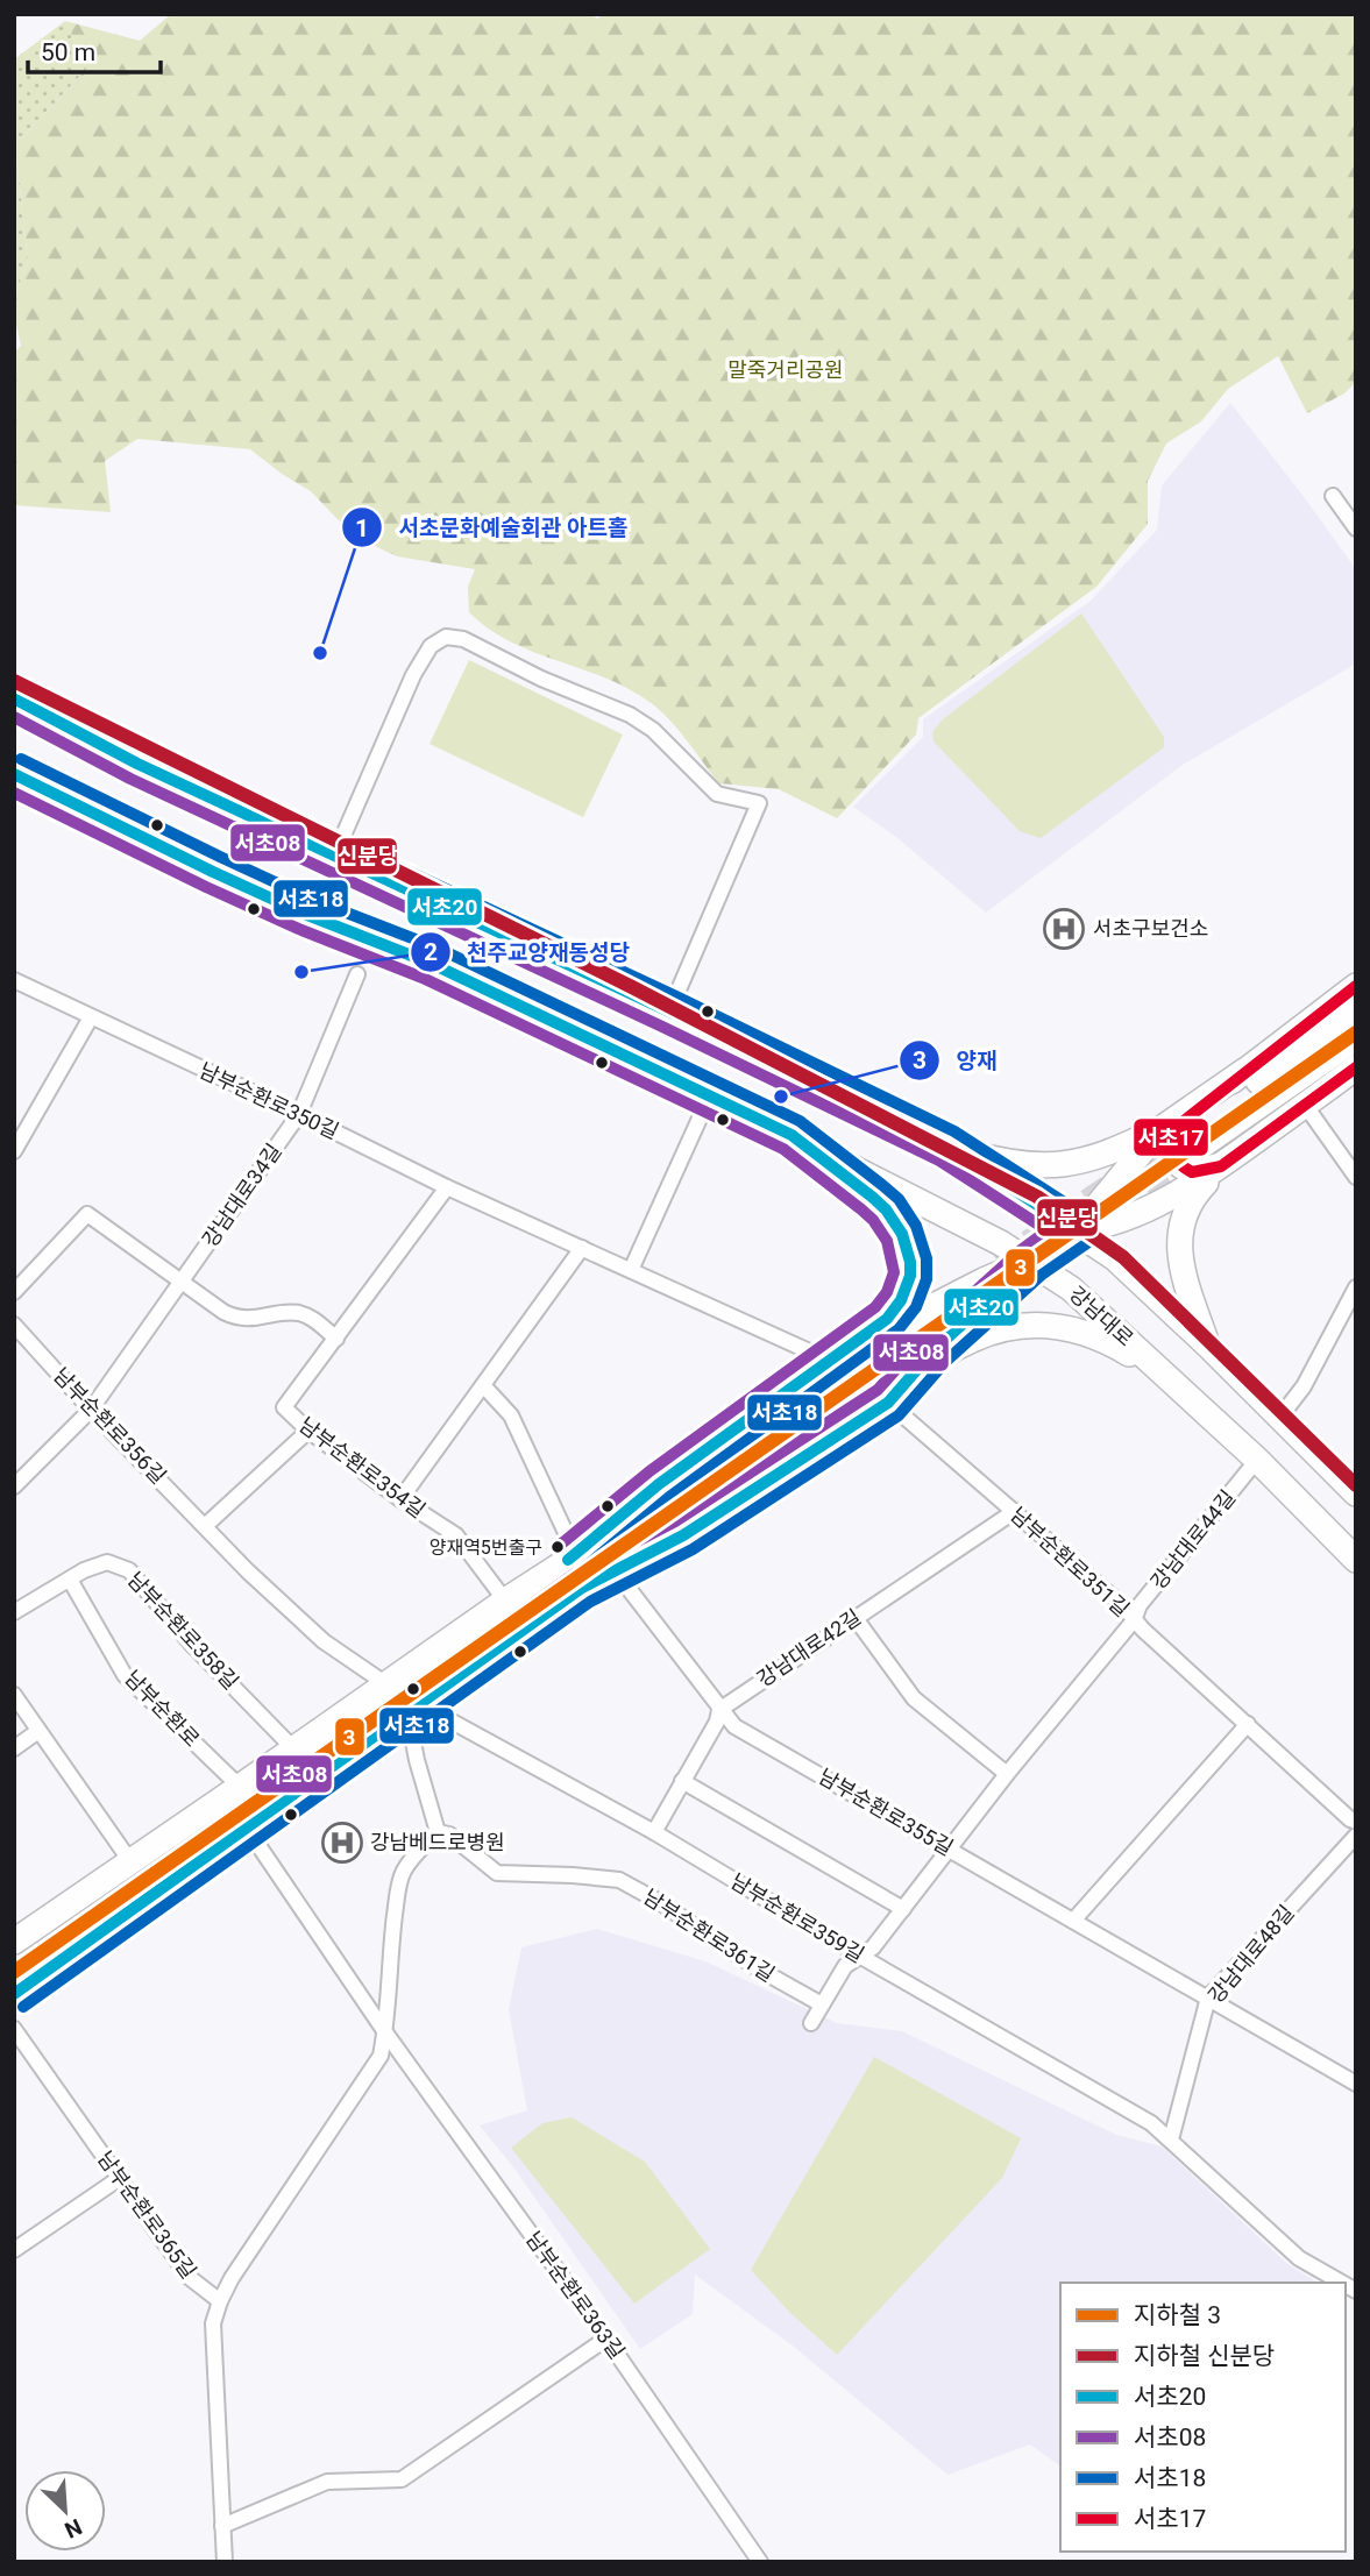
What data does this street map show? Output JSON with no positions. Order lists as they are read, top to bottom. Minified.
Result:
{"streets":{"main road":["강남대로"],"street":["남부순환로350길","강남대로34길","남부순환로356길","남부순환로354길","강남대로44길","남부순환로351길","남부순환로358길","강남대로42길","남부순환로","남부순환로355길","남부순환로359길","남부순환로361길","강남대로48길","남부순환로365길","남부순환로363길"]},"crossings":[["남부순환로350길","강남대로34길"],["강남대로34길","남부순환로356길"],["강남대로","강남대로44길"],["강남대로44길","남부순환로351길"],["강남대로44길","남부순환로355길"],["강남대로44길","남부순환로359길"],["강남대로44길","남부순환로361길"],["남부순환로351길","강남대로42길"],["남부순환로358길","남부순환로"],["강남대로42길","남부순환로355길"],["남부순환로355길","강남대로48길"],["남부순환로359길","강남대로48길"]],"parks":["말죽거리공원"],"places":{"other":["서초문화예술회관 아트홀","천주교양재동성당","양재","양재역5번출구"],"hospital":["서초구보건소","강남베드로병원"]},"lines":["metro line 신분당","transit line 서초18","transit line 서초20","transit line 서초08","transit line 서초17","metro line 3"],"legend":["지하철 3","지하철 신분당","서초20","서초08","서초18","서초17"],"scale_bar":"50 m","north":"bottom right"}
